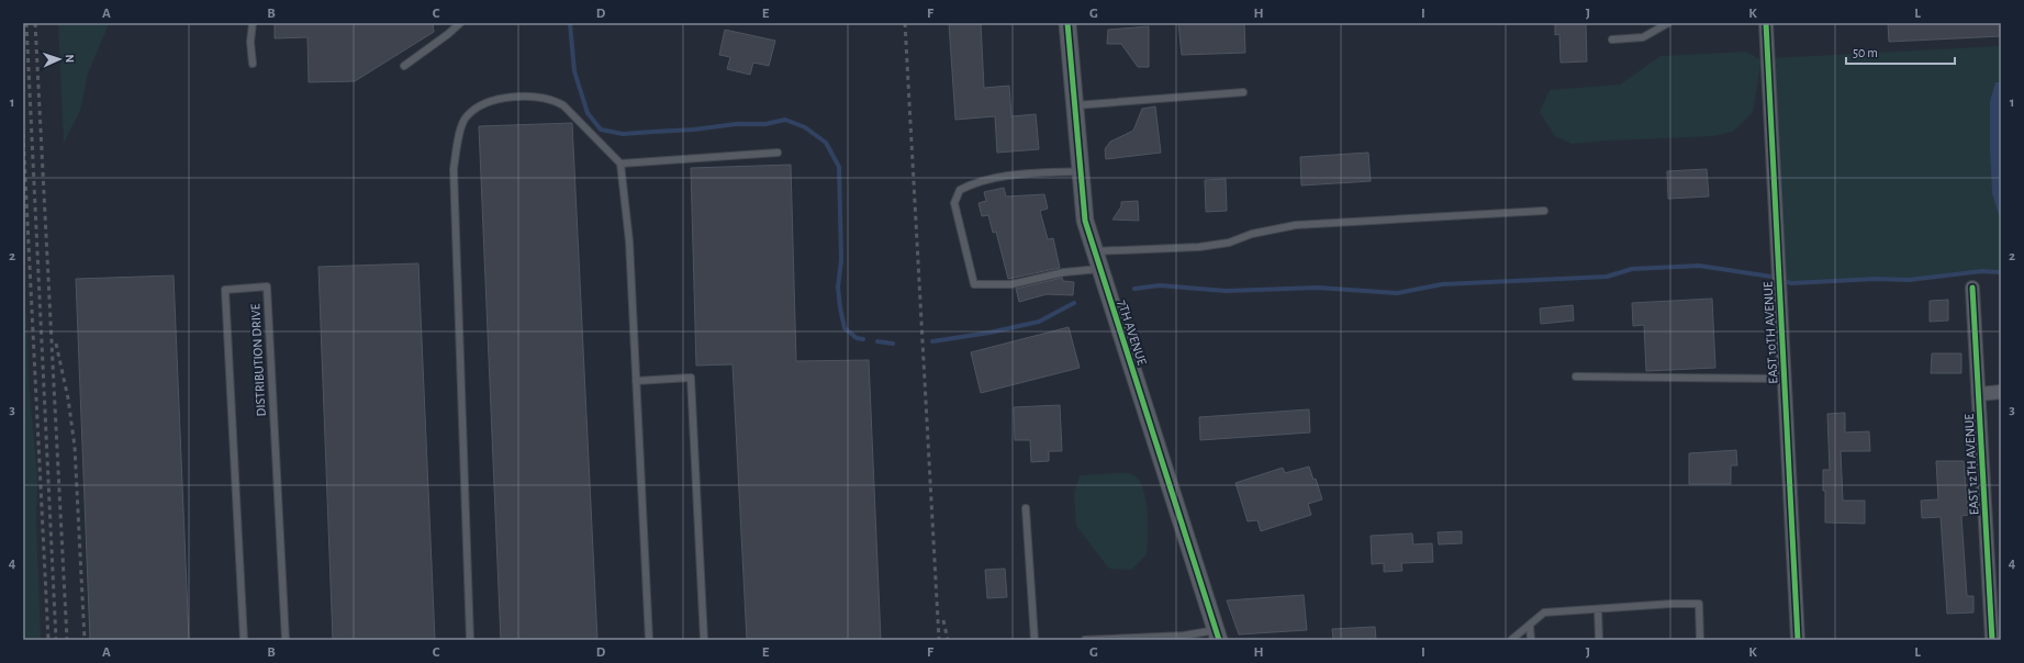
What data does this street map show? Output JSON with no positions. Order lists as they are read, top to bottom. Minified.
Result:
{"streets":{"street":["7TH AVENUE","EAST 10TH AVENUE","EAST 12TH AVENUE"],"lane":["DISTRIBUTION DRIVE"]},"scale_bar":"50 m","north":"right","grid":{"columns":["A","B","C","D","E","F","G","H","I","J","K","L"],"rows":["1","2","3","4"]}}
